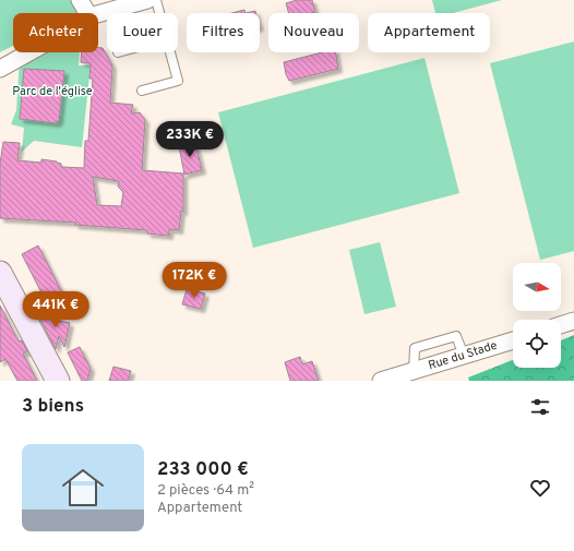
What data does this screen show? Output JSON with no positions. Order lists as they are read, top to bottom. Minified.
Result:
{"streets":{"street":["Rue du Stade"]},"parks":["Parc de l'église"],"north":"right","page":{"chip":["Acheter","Louer","Filtres","Nouveau","Appartement"],"price":["233K €","172K €","441K €"],"heading":"3 biens","list":[{"name":"233 000 €","note":"2 pièces · 64 m² · Appartement"}]}}
